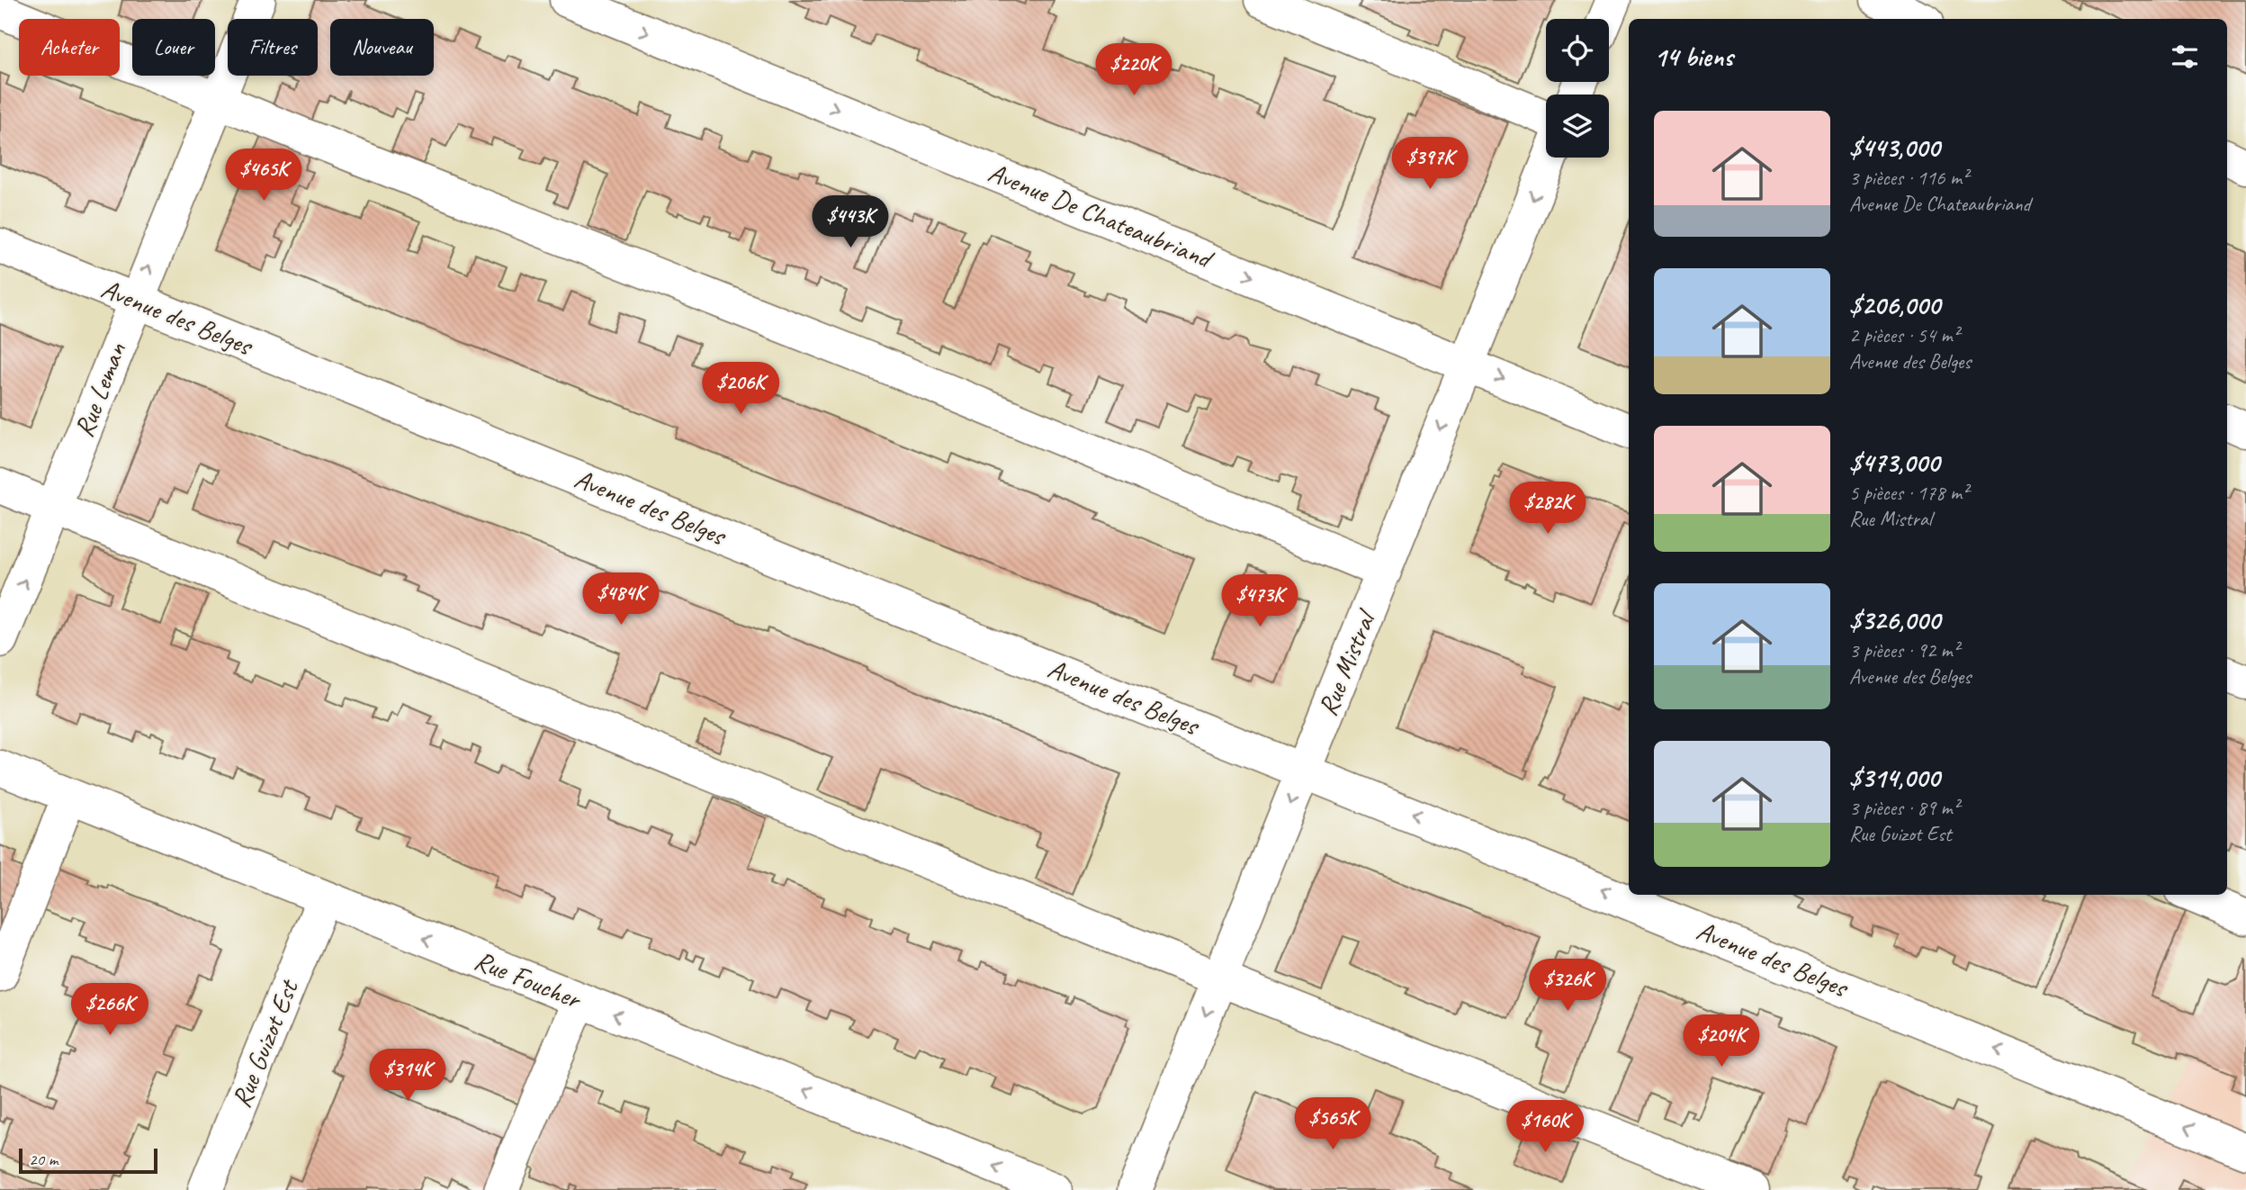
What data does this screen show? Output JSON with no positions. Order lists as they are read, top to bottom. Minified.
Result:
{"streets":{"street":["Avenue De Chateaubriand","Avenue des Belges","Rue Leman","Rue Mistral","Rue Foucher","Rue Guizot Est"]},"crossings":[["Avenue De Chateaubriand","Rue Mistral"],["Avenue des Belges","Rue Leman"],["Avenue des Belges","Rue Mistral"],["Rue Foucher","Rue Guizot Est"]],"one_way":["Rue Leman","Rue Mistral"],"scale_bar":"20 m","page":{"chip":["Acheter","Louer","Filtres","Nouveau"],"heading":"14 biens","price":["$220K","$397K","$465K","$443K","$206K","$282K","$484K","$473K","$326K","$266K","$204K","$314K","$565K","$160K"],"list":[{"name":"$443,000","note":"3 pièces · 116 m² · Avenue De Chateaubriand"},{"name":"$206,000","note":"2 pièces · 54 m² · Avenue des Belges"},{"name":"$473,000","note":"5 pièces · 178 m² · Rue Mistral"},{"name":"$326,000","note":"3 pièces · 92 m² · Avenue des Belges"},{"name":"$314,000","note":"3 pièces · 89 m² · Rue Guizot Est"}],"scale":"20 m"}}
